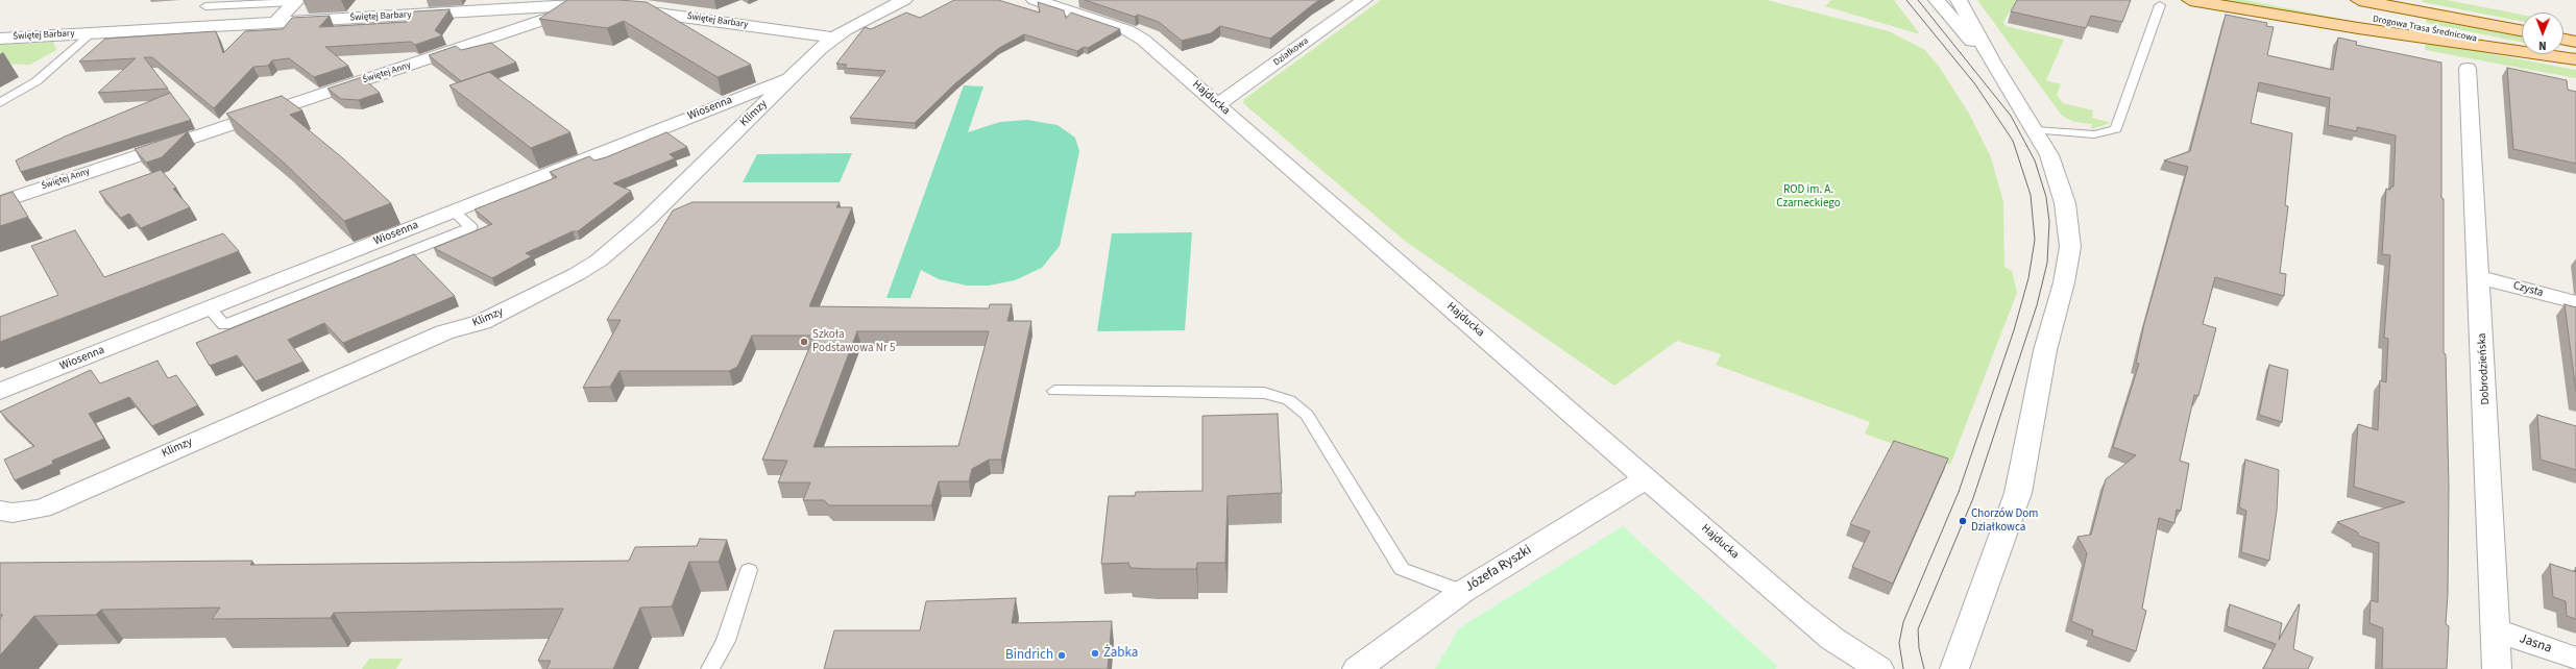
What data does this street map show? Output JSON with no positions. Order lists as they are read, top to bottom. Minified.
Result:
{"streets":{"main road":["Drogowa Trasa Średnicowa"],"street":["Świętej Barbary","Działkowa","Świętej Anny","Hajducka","Wiosenna","Klimzy","Czysta","Dobrodzieńska","Józefa Ryszki","Jasna"]},"crossings":[["Świętej Barbary","Świętej Anny"],["Świętej Barbary","Klimzy"],["Działkowa","Hajducka"],["Hajducka","Józefa Ryszki"],["Wiosenna","Klimzy"],["Czysta","Dobrodzieńska"],["Dobrodzieńska","Jasna"]],"parks":["ROD im. A. Czarneckiego"],"places":["Szkoła Podstawowa Nr 5","Chorzów Dom Działkowca","Żabka","Bindrich"],"north":"bottom"}
